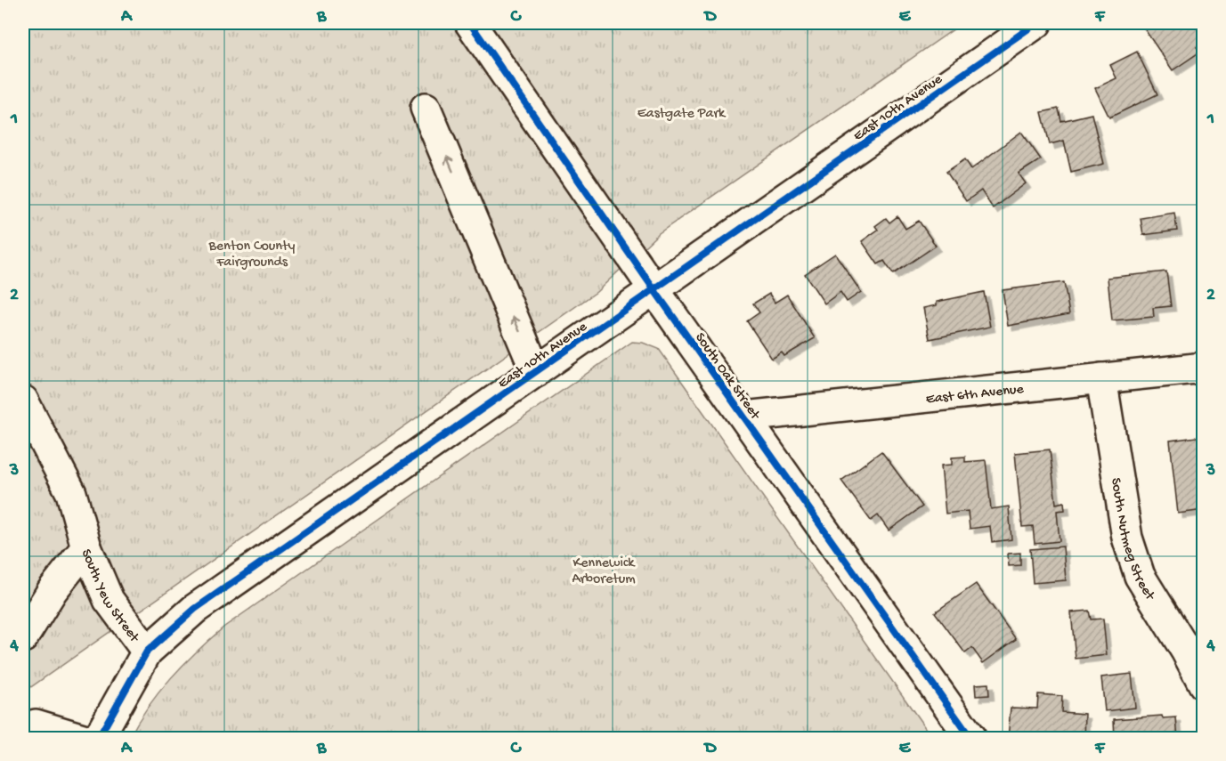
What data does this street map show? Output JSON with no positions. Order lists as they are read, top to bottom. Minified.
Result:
{"streets":{"street":["East 10th Avenue","South Oak Street","East 6th Avenue","South Nutmeg Street","South Yew Street"]},"crossings":[["East 10th Avenue","South Oak Street"],["East 10th Avenue","South Yew Street"],["South Oak Street","East 6th Avenue"],["East 6th Avenue","South Nutmeg Street"]],"parks":["Eastgate Park","Benton County Fairgrounds","Kennewick Arboretum"],"grid":{"columns":["A","B","C","D","E","F"],"rows":["1","2","3","4"]}}
